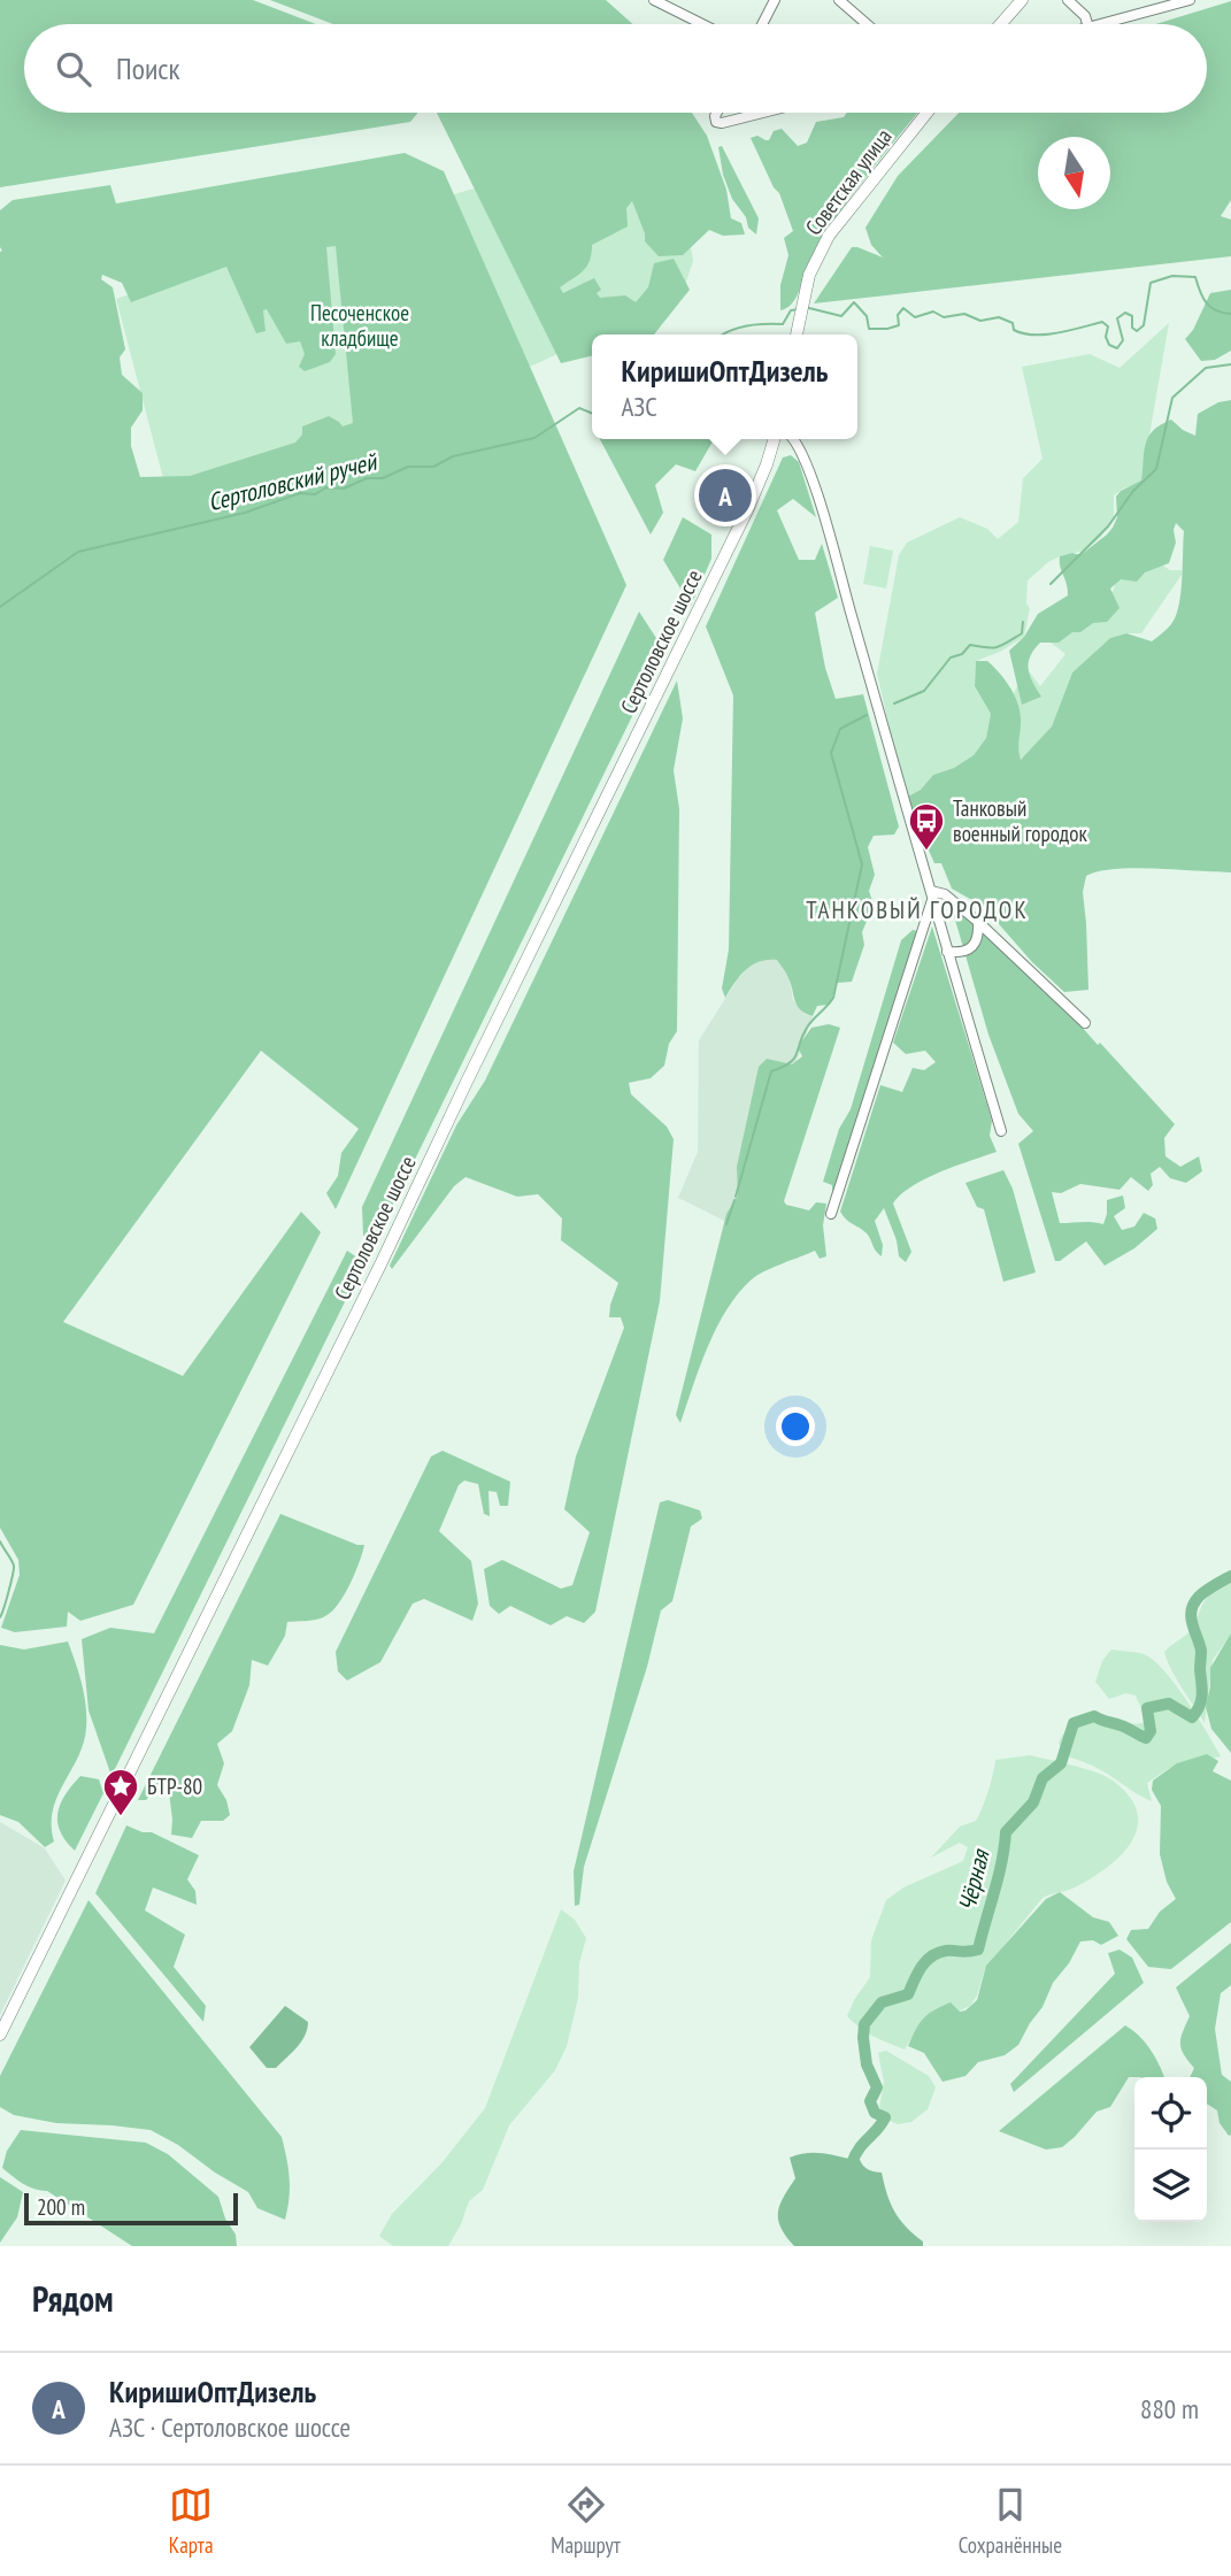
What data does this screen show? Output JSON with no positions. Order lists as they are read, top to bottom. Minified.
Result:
{"streets":{"main road":["Советская улица","Сертоловское шоссе"]},"districts":["ТАНКОВЫЙ ГОРОДОК"],"water":["Сертоловский ручей","Чёрная"],"parks":["Песоченское кладбище"],"places":{"bus stop":["Танковый военный городок"],"place":["БТР-80"]},"scale_bar":"200 m","north":"bottom","page":{"search":"Поиск","popup":["КиришиОптДизель","АЗС"],"pins":"A","scale":"200 m","heading":"Рядом","list":[{"mark":"A","name":"КиришиОптДизель","note":"АЗС · Сертоловское шоссе","value":"880 m"}],"nav":["Карта","Маршрут","Сохранённые"]}}
